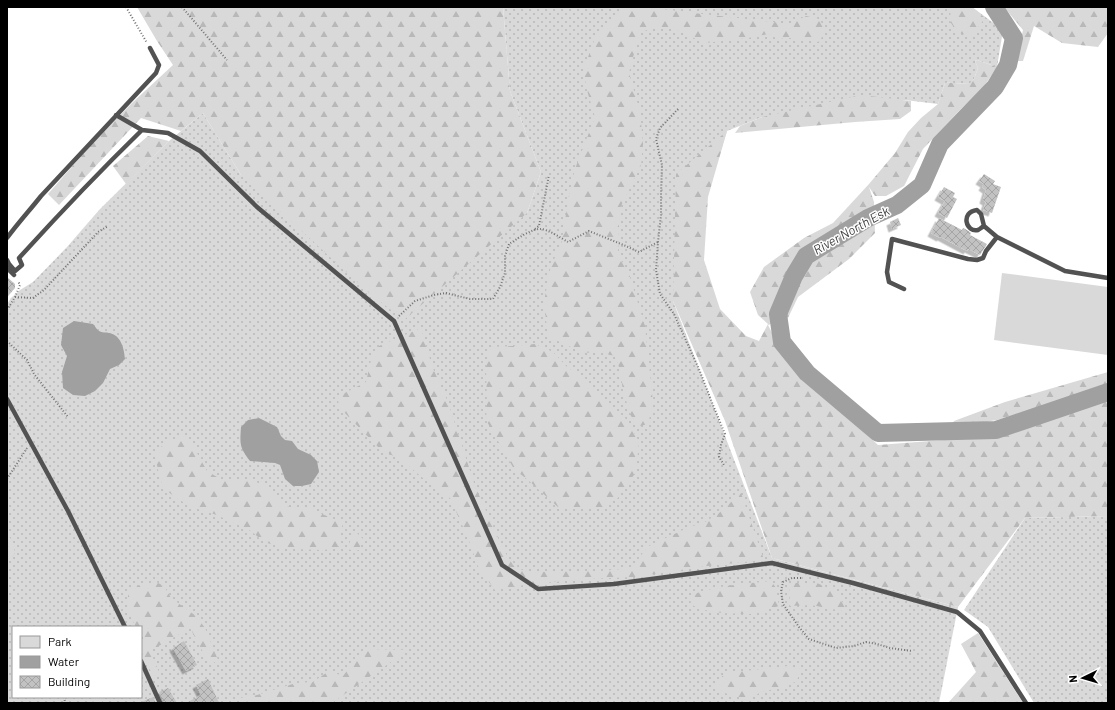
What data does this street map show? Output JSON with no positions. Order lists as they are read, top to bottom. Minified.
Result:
{"water":["River North Esk"],"legend":["Park","Water","Building"],"north":"left"}
